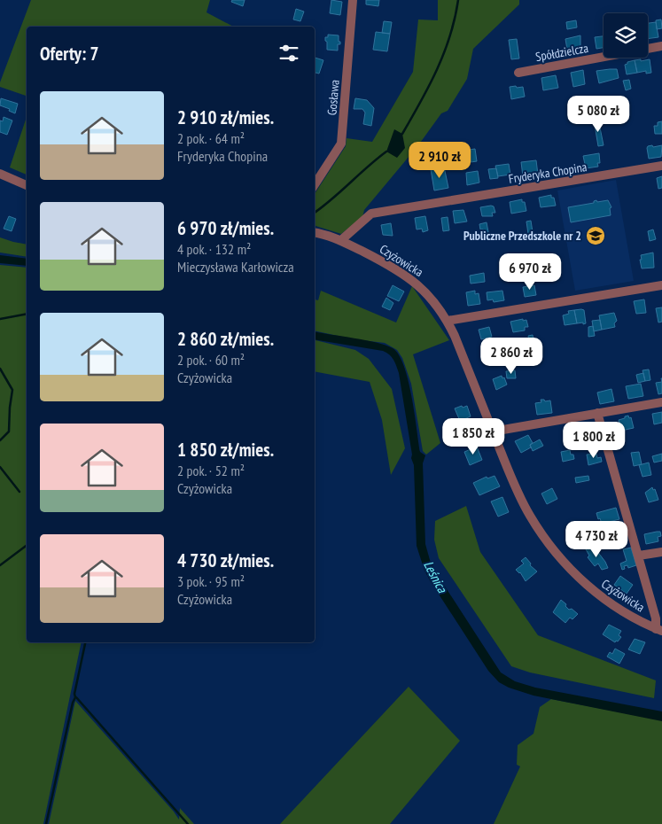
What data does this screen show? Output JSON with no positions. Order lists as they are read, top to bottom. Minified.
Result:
{"streets":{"street":["Spółdzielcza","Gosława","Fryderyka Chopina","Czyżowicka"]},"crossings":[["Fryderyka Chopina","Czyżowicka"]],"water":["Leśnica"],"places":{"school or university":["Publiczne Przedszkole nr 2"]},"page":{"heading":"Oferty: 7","list":[{"name":"2 910 zł/mies.","note":"2 pok. · 64 m² · Fryderyka Chopina"},{"name":"6 970 zł/mies.","note":"4 pok. · 132 m² · Mieczysława Karłowicza"},{"name":"2 860 zł/mies.","note":"2 pok. · 60 m² · Czyżowicka"},{"name":"1 850 zł/mies.","note":"2 pok. · 52 m² · Czyżowicka"},{"name":"4 730 zł/mies.","note":"3 pok. · 95 m² · Czyżowicka"}],"price":["5 080 zł","2 910 zł","6 970 zł","2 860 zł","1 850 zł","1 800 zł","4 730 zł"]}}
